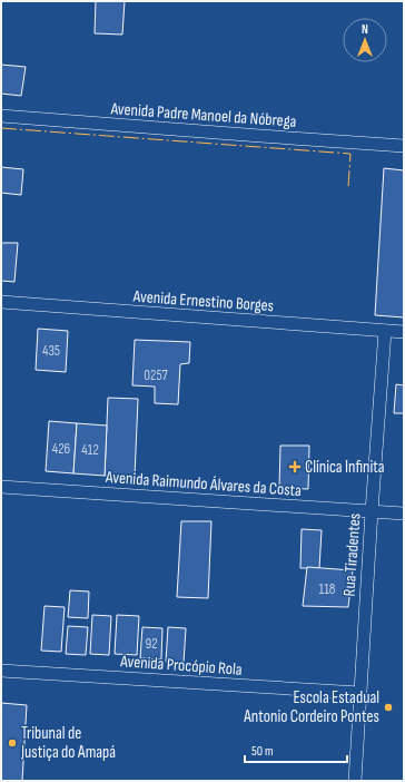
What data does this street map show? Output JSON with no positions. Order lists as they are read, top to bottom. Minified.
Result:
{"streets":{"street":["Avenida Padre Manoel da Nóbrega","Avenida Ernestino Borges","Avenida Raimundo Álvares da Costa","Rua Tiradentes","Avenida Procópio Rola"]},"crossings":[["Avenida Ernestino Borges","Rua Tiradentes"],["Avenida Raimundo Álvares da Costa","Rua Tiradentes"],["Rua Tiradentes","Avenida Procópio Rola"]],"places":{"health":["Clínica Infinita"],"other":["Escola Estadual Antonio Cordeiro Pontes","Tribunal de Justiça do Amapá"]},"house_numbers":["435","0257","426","412","118","92"],"scale_bar":"50 m","north":"top"}
